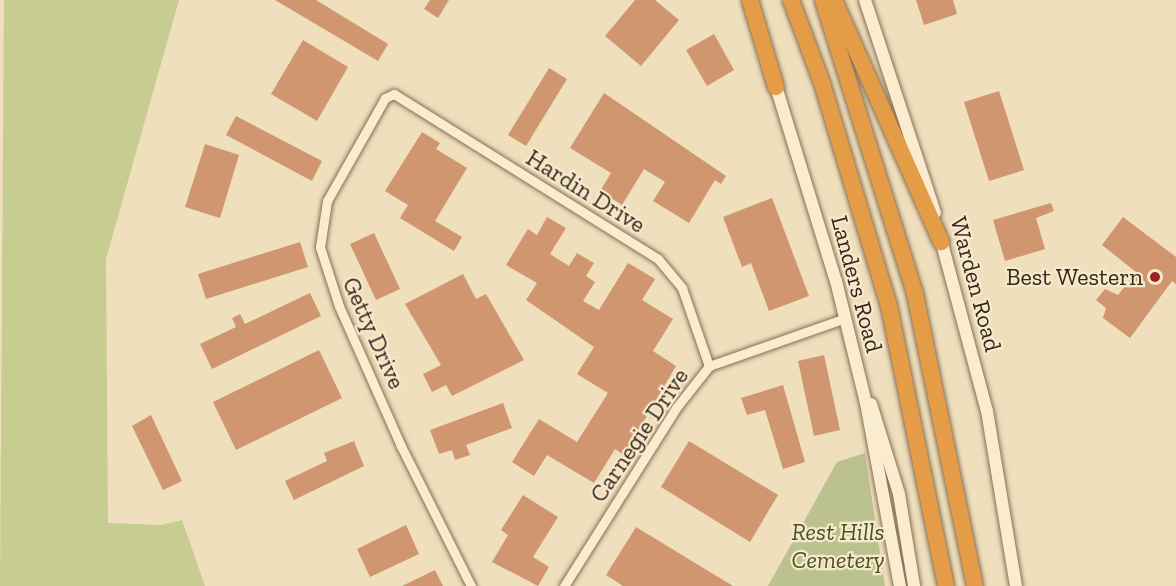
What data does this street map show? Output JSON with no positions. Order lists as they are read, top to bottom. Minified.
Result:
{"streets":{"main road":["Landers Road","Warden Road"],"street":["Hardin Drive","Getty Drive","Carnegie Drive"]},"crossings":[["Hardin Drive","Getty Drive"],["Hardin Drive","Carnegie Drive"],["Landers Road","Carnegie Drive"]],"parks":["Rest Hills Cemetery"],"places":["Best Western"]}
